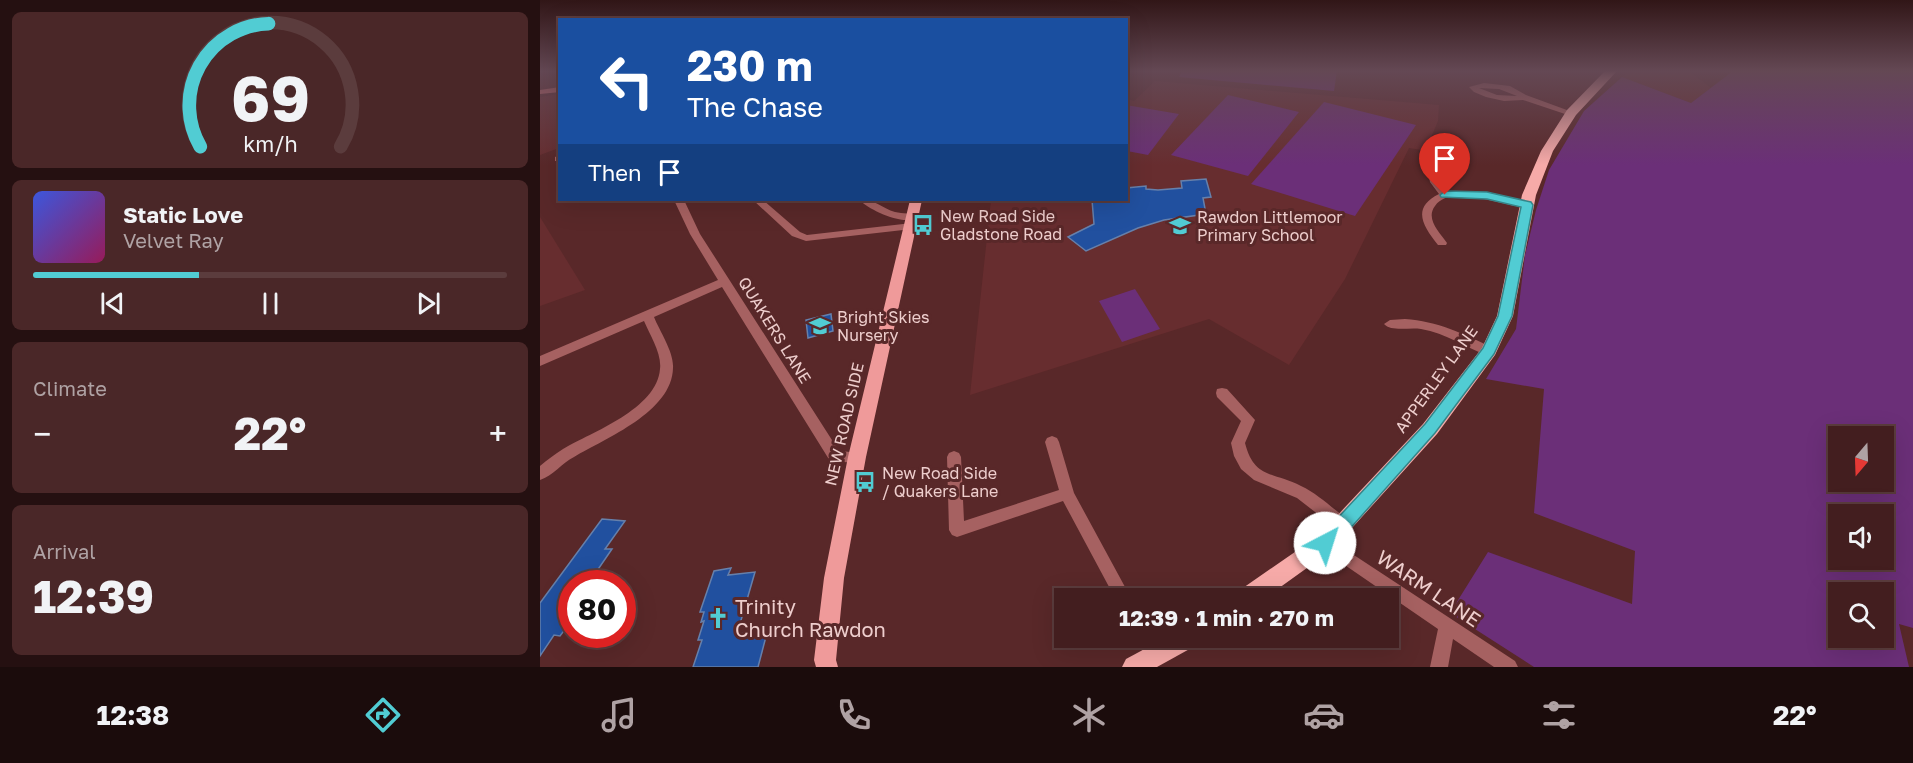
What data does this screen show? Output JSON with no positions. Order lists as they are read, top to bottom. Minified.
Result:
{"streets":{"highway":["APPERLEY LANE"],"main road":["NEW ROAD SIDE"],"street":["QUAKERS LANE","WARM LANE"]},"crossings":[["QUAKERS LANE","NEW ROAD SIDE"],["APPERLEY LANE","WARM LANE"]],"places":{"bus stop":["New Road Side Gladstone Road","New Road Side / Quakers Lane"],"school or university":["Rawdon Littlemoor Primary School","Bright Skies Nursery"],"church":["Trinity Church Rawdon"]},"north":"bottom","page":{"turn":["230 m","The Chase"],"then":"Then","song":["Static Love","Velvet Ray"],"tile":["Climate",["Arrival","12:39"]],"heat":["−","22°","+"],"limit":"80","trip":"12:39 · 1 min · 270 m","tabs":["12:38","22°"],"gauge":["69","km/h"]}}
